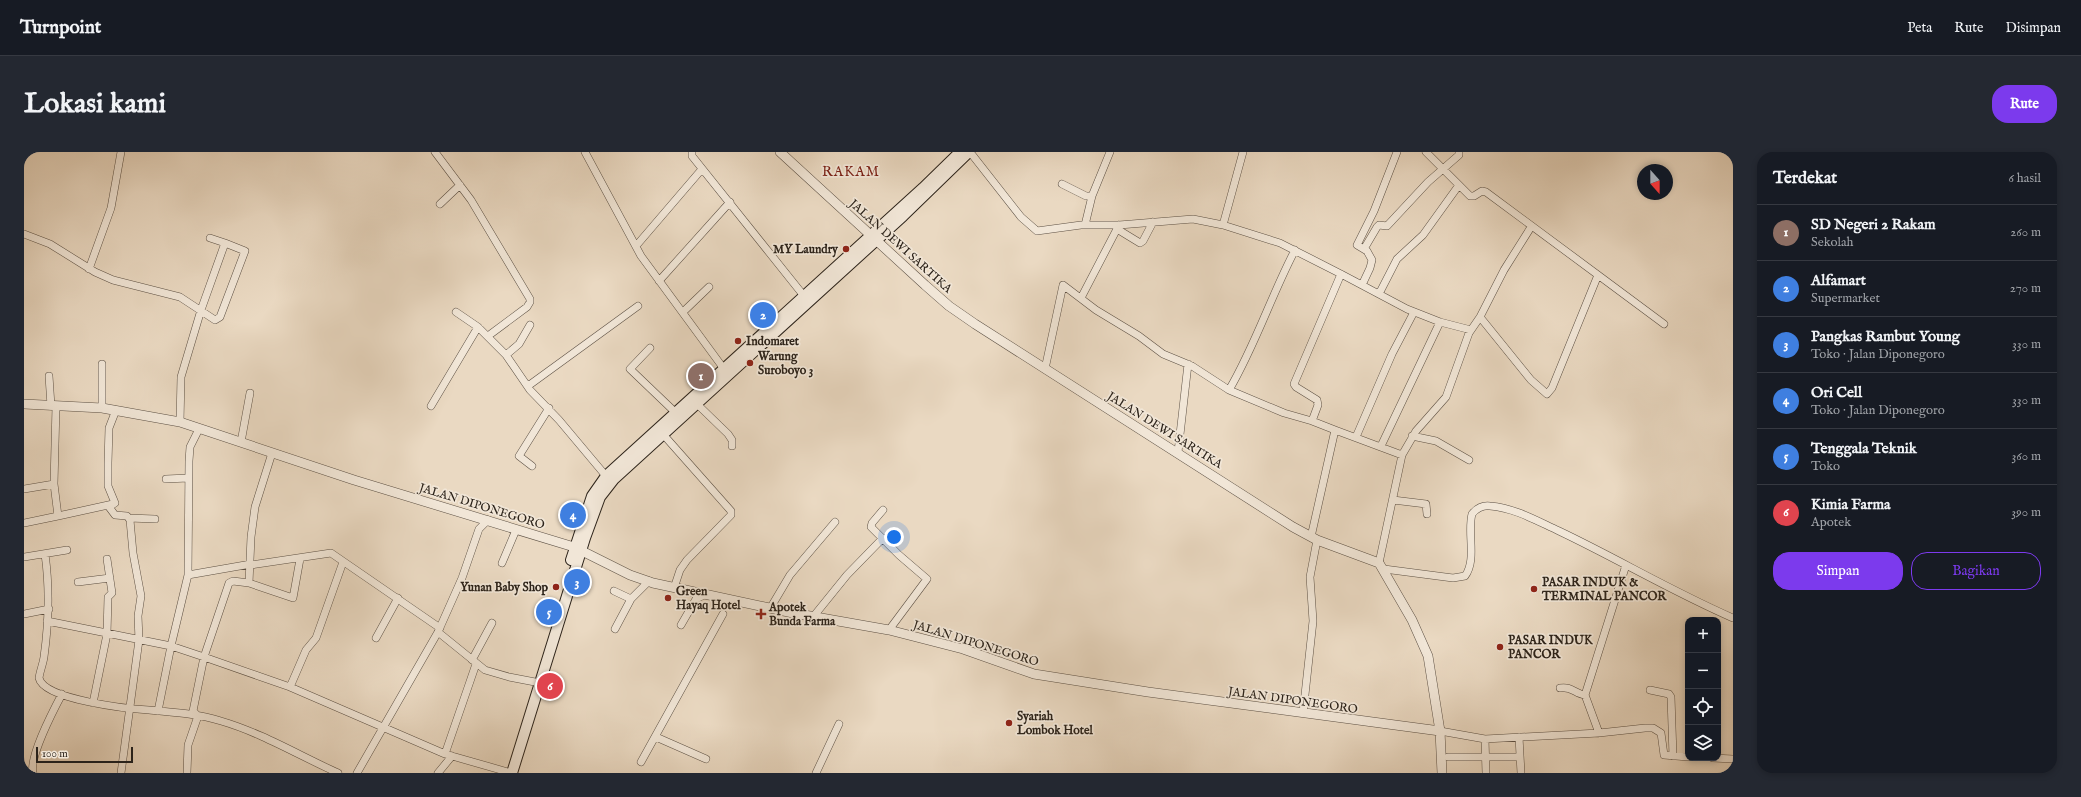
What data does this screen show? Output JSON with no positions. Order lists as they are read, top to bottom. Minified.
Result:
{"streets":{"street":["JALAN DEWI SARTIKA","JALAN DIPONEGORO"]},"districts":["RAKAM"],"places":{"other":["MY Laundry","Indomaret","Warung Suroboyo 3","Yunan Baby Shop","PASAR INDUK & TERMINAL PANCOR","Green Hayaq Hotel","PASAR INDUK PANCOR","Syariah Lombok Hotel"],"health":["Apotek Bunda Farma"]},"scale_bar":"100 m","north":"bottom","page":{"header":"Turnpoint","nav":["Peta","Rute","Disimpan"],"buttons":["Rute",["Simpan","Bagikan"]],"title":"Lokasi kami","heading":["Terdekat","6 hasil"],"list":[{"mark":"1","name":"SD Negeri 2 Rakam","note":"Sekolah","value":"260 m"},{"mark":"2","name":"Alfamart","note":"Supermarket","value":"270 m"},{"mark":"3","name":"Pangkas Rambut Young","note":"Toko · Jalan Diponegoro","value":"330 m"},{"mark":"4","name":"Ori Cell","note":"Toko · Jalan Diponegoro","value":"330 m"},{"mark":"5","name":"Tenggala Teknik","note":"Toko","value":"360 m"},{"mark":"6","name":"Kimia Farma","note":"Apotek","value":"390 m"}],"pins":["2","1","4","3","5","6"],"map_buttons":["+","−"],"scale":"100 m"}}
